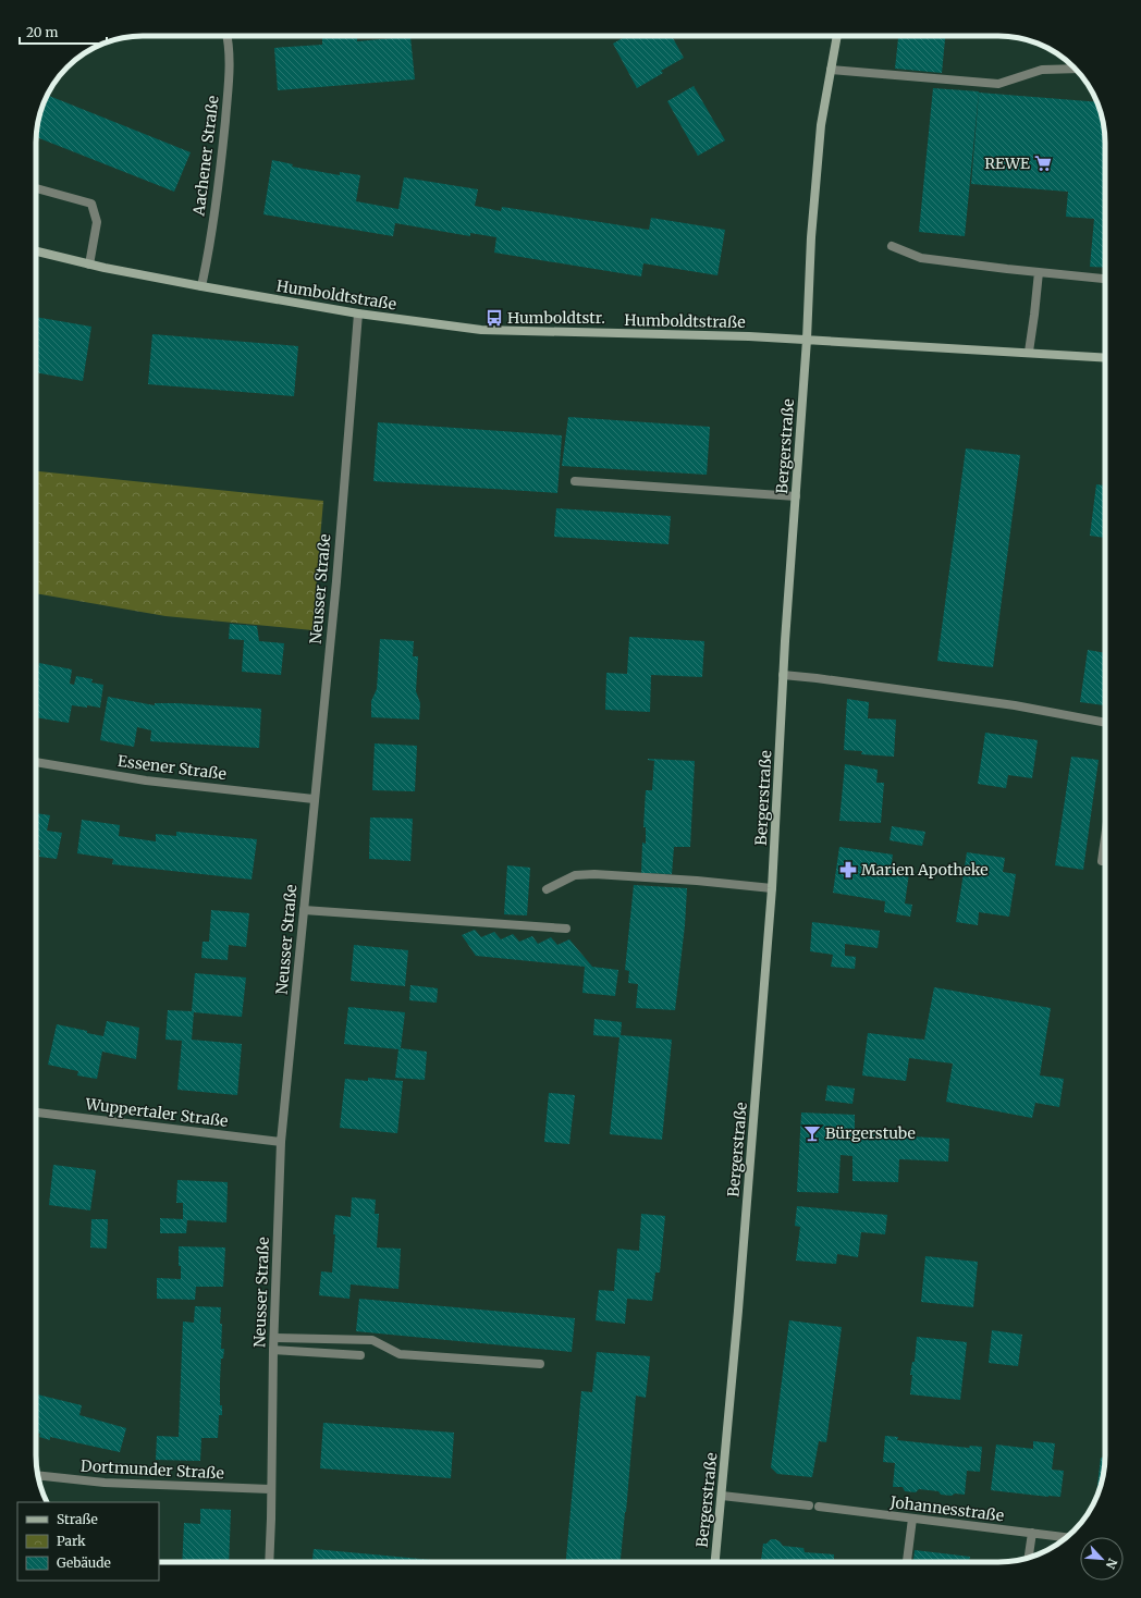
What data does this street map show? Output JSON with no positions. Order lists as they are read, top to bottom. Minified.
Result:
{"streets":{"street":["Aachener Straße","Humboldtstraße","Bergerstraße","Neusser Straße","Essener Straße","Wuppertaler Straße","Dortmunder Straße","Johannesstraße"]},"crossings":[["Aachener Straße","Humboldtstraße"],["Humboldtstraße","Bergerstraße"],["Humboldtstraße","Neusser Straße"],["Neusser Straße","Essener Straße"],["Neusser Straße","Wuppertaler Straße"],["Neusser Straße","Dortmunder Straße"]],"places":{"supermarket":["REWE"],"bus stop":["Humboldtstr."],"pharmacy":["Marien Apotheke"],"bar":["Bürgerstube"]},"legend":["Straße","Park","Gebäude"],"scale_bar":"20 m","north":"bottom right"}
